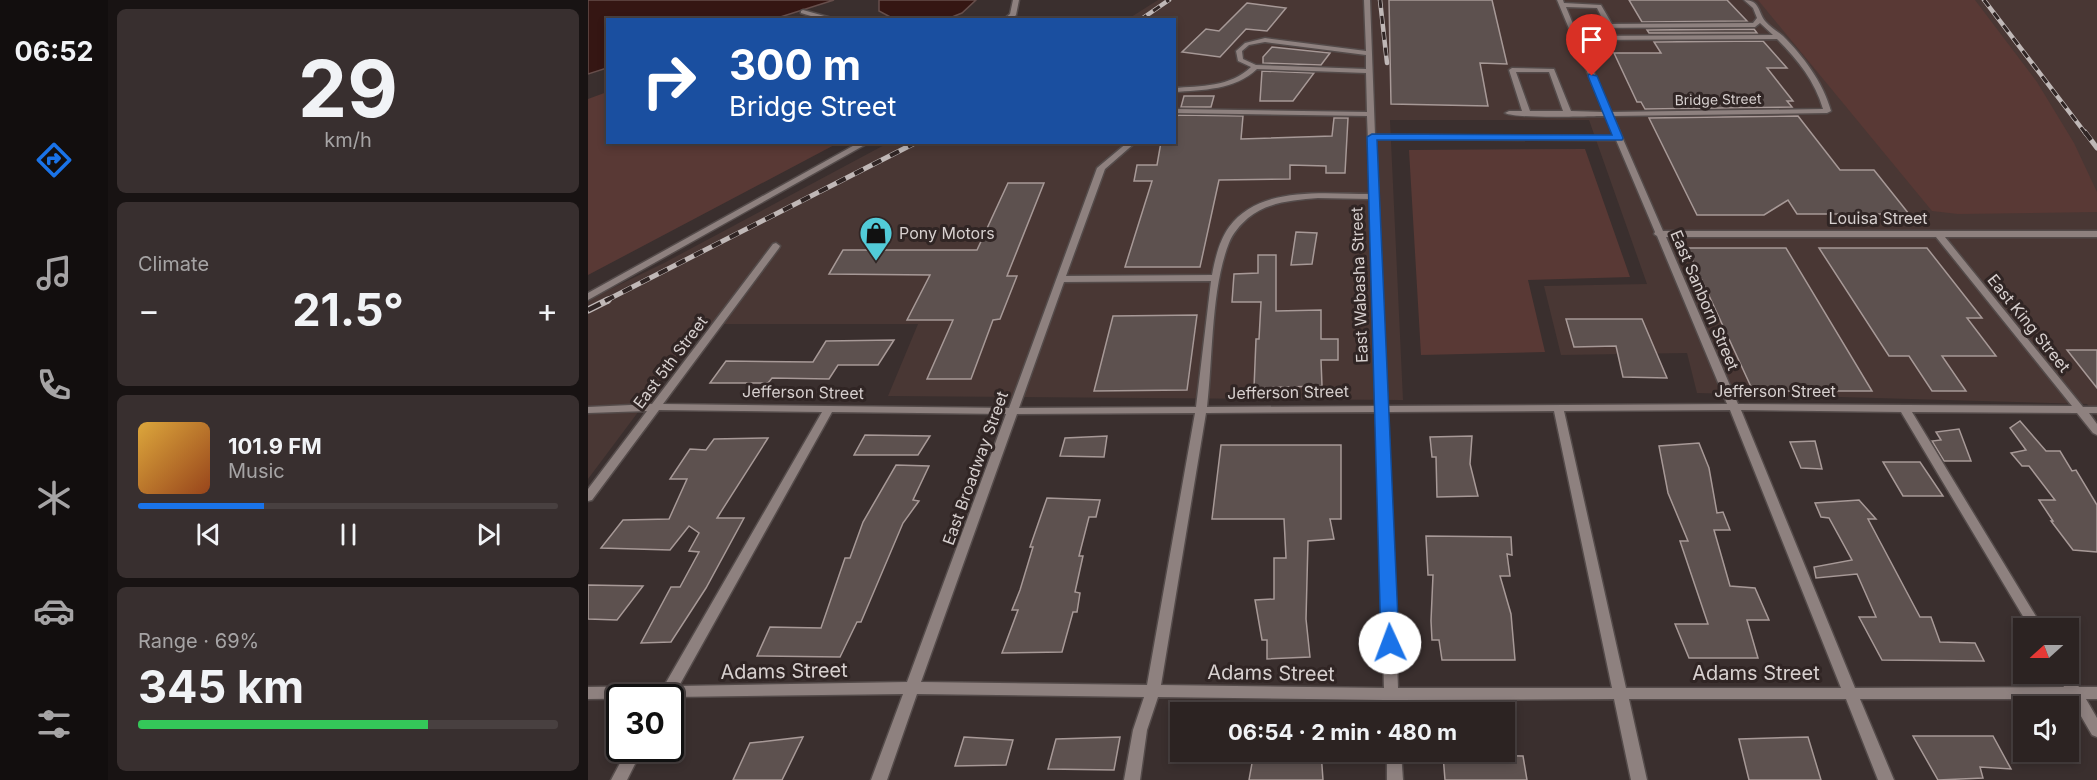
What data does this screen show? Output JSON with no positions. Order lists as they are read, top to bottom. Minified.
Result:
{"streets":{"street":["Bridge Street","Louisa Street","East Wabasha Street","East Sanborn Street","East King Street","East 5th Street","Jefferson Street","East Broadway Street","Adams Street"]},"crossings":[["Bridge Street","East Sanborn Street"],["Louisa Street","East Sanborn Street"],["Louisa Street","East King Street"],["East Wabasha Street","Jefferson Street"],["East Wabasha Street","Adams Street"],["East Sanborn Street","Jefferson Street"],["East Sanborn Street","Adams Street"],["East King Street","Jefferson Street"],["East 5th Street","Jefferson Street"],["Jefferson Street","East Broadway Street"],["East Broadway Street","Adams Street"]],"places":{"shop":["Pony Motors"]},"north":"left","page":{"tabs":"06:52","tile":[["29","km/h"],"Climate",["Range · 69%","345 km"]],"turn":["300 m","Bridge Street"],"heat":["−","21.5°","+"],"song":["101.9 FM","Music"],"limit":"30","trip":"06:54 · 2 min · 480 m"}}
